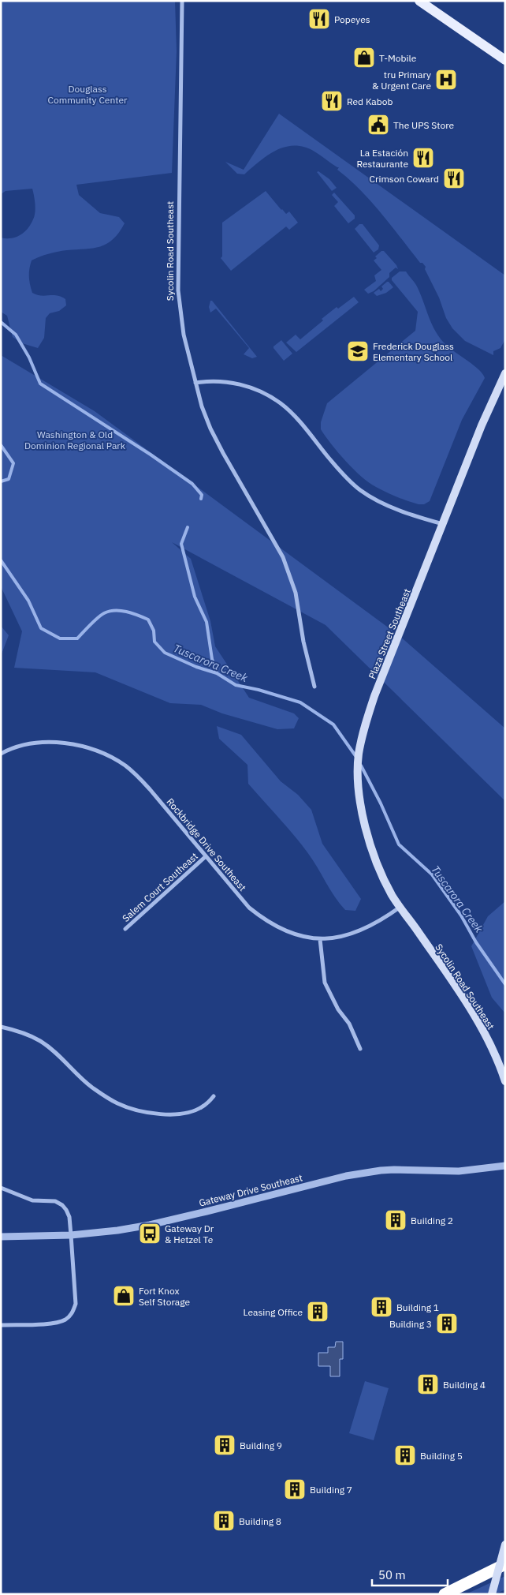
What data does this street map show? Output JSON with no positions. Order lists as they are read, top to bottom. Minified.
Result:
{"streets":{"main road":["Sycolin Road Southeast","Plaza Street Southeast"],"street":["Rockbridge Drive Southeast","Salem Court Southeast","Gateway Drive Southeast"]},"crossings":[["Sycolin Road Southeast","Plaza Street Southeast"],["Sycolin Road Southeast","Rockbridge Drive Southeast"],["Plaza Street Southeast","Rockbridge Drive Southeast"],["Rockbridge Drive Southeast","Salem Court Southeast"]],"water":["Tuscarora Creek"],"parks":["Douglass Community Center","Washington & Old Dominion Regional Park"],"places":{"restaurant":["Popeyes","Red Kabob","La Estación Restaurante","Crimson Coward"],"shop":["T-Mobile","Fort Knox Self Storage"],"hospital":["tru Primary & Urgent Care"],"public building":["The UPS Store"],"school or university":["Frederick Douglass Elementary School"],"building":["Building 2","Building 1","Leasing Office","Building 3","Building 4","Building 9","Building 5","Building 7","Building 8"],"bus stop":["Gateway Dr & Hetzel Te"]},"scale_bar":"50 m"}
